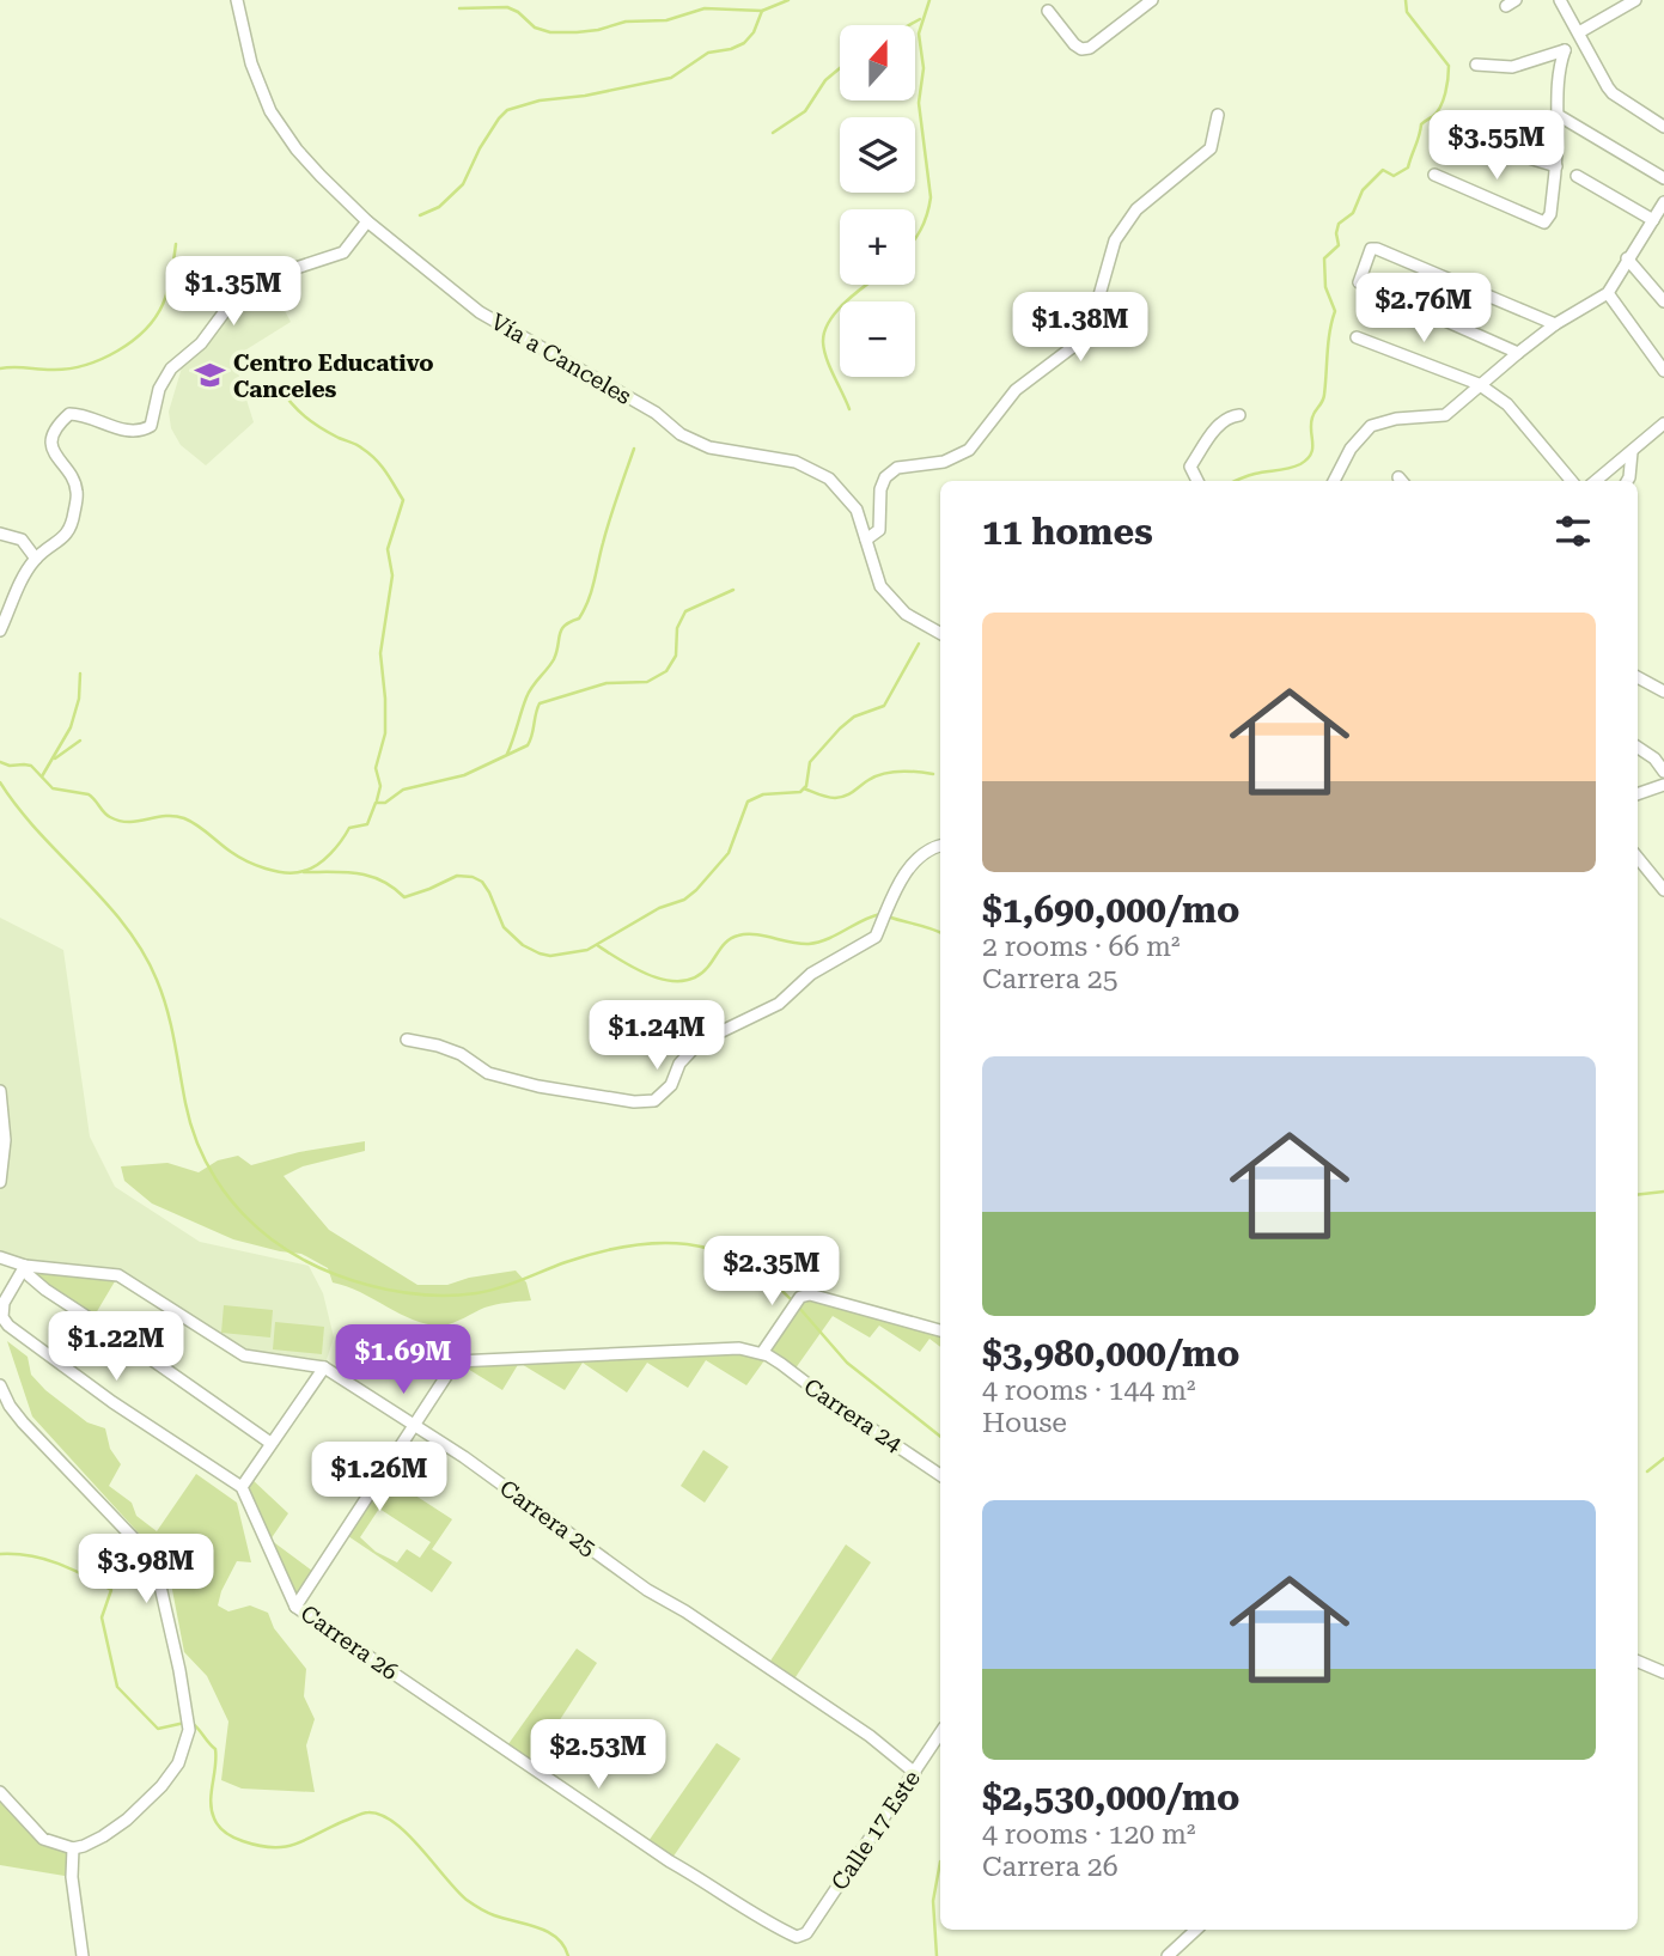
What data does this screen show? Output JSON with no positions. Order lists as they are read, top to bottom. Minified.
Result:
{"streets":{"street":["Vía a Canceles","Carrera 24","Carrera 25","Carrera 26","Calle 17 Este"]},"crossings":[["Carrera 25","Calle 17 Este"],["Carrera 26","Calle 17 Este"]],"places":{"school or university":["Centro Educativo Canceles"]},"north":"top","page":{"map_buttons":["+","−"],"price":["$3.55M","$1.35M","$2.76M","$1.38M","$1.24M","$2.35M","$1.22M","$1.69M","$1.26M","$3.98M","$2.53M"],"heading":"11 homes","list":[{"name":"$1,690,000/mo","note":"2 rooms · 66 m² · Carrera 25"},{"name":"$3,980,000/mo","note":"4 rooms · 144 m² · House"},{"name":"$2,530,000/mo","note":"4 rooms · 120 m² · Carrera 26"}]}}
